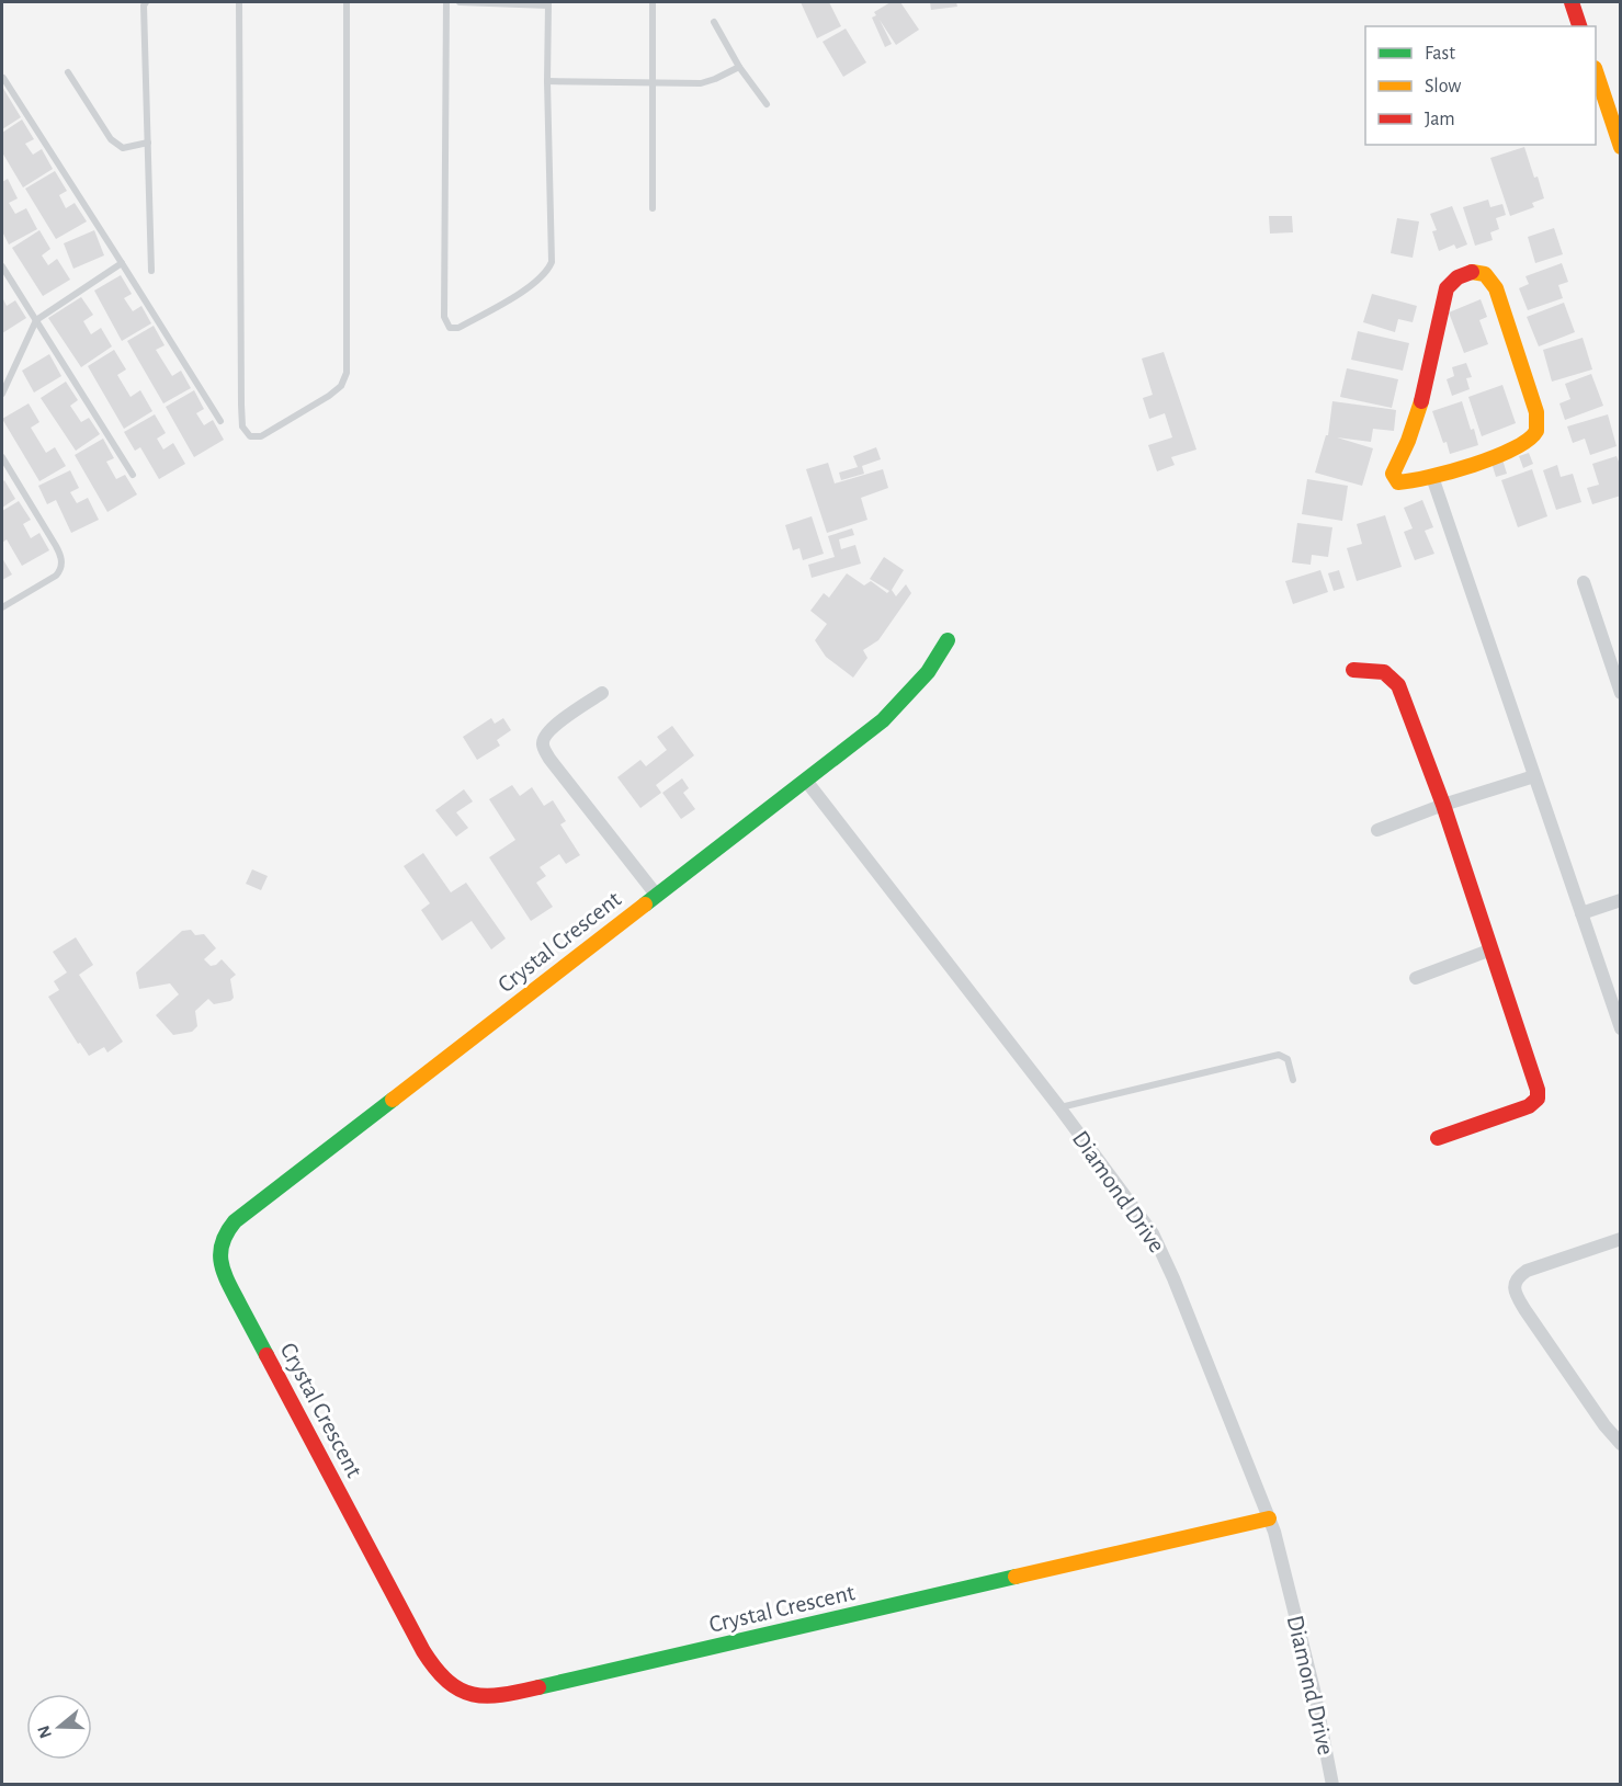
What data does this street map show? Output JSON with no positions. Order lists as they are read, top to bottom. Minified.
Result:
{"streets":{"street":["Crystal Crescent","Diamond Drive"]},"crossings":[["Crystal Crescent","Diamond Drive"]],"legend":["Fast","Slow","Jam"],"north":"left"}
